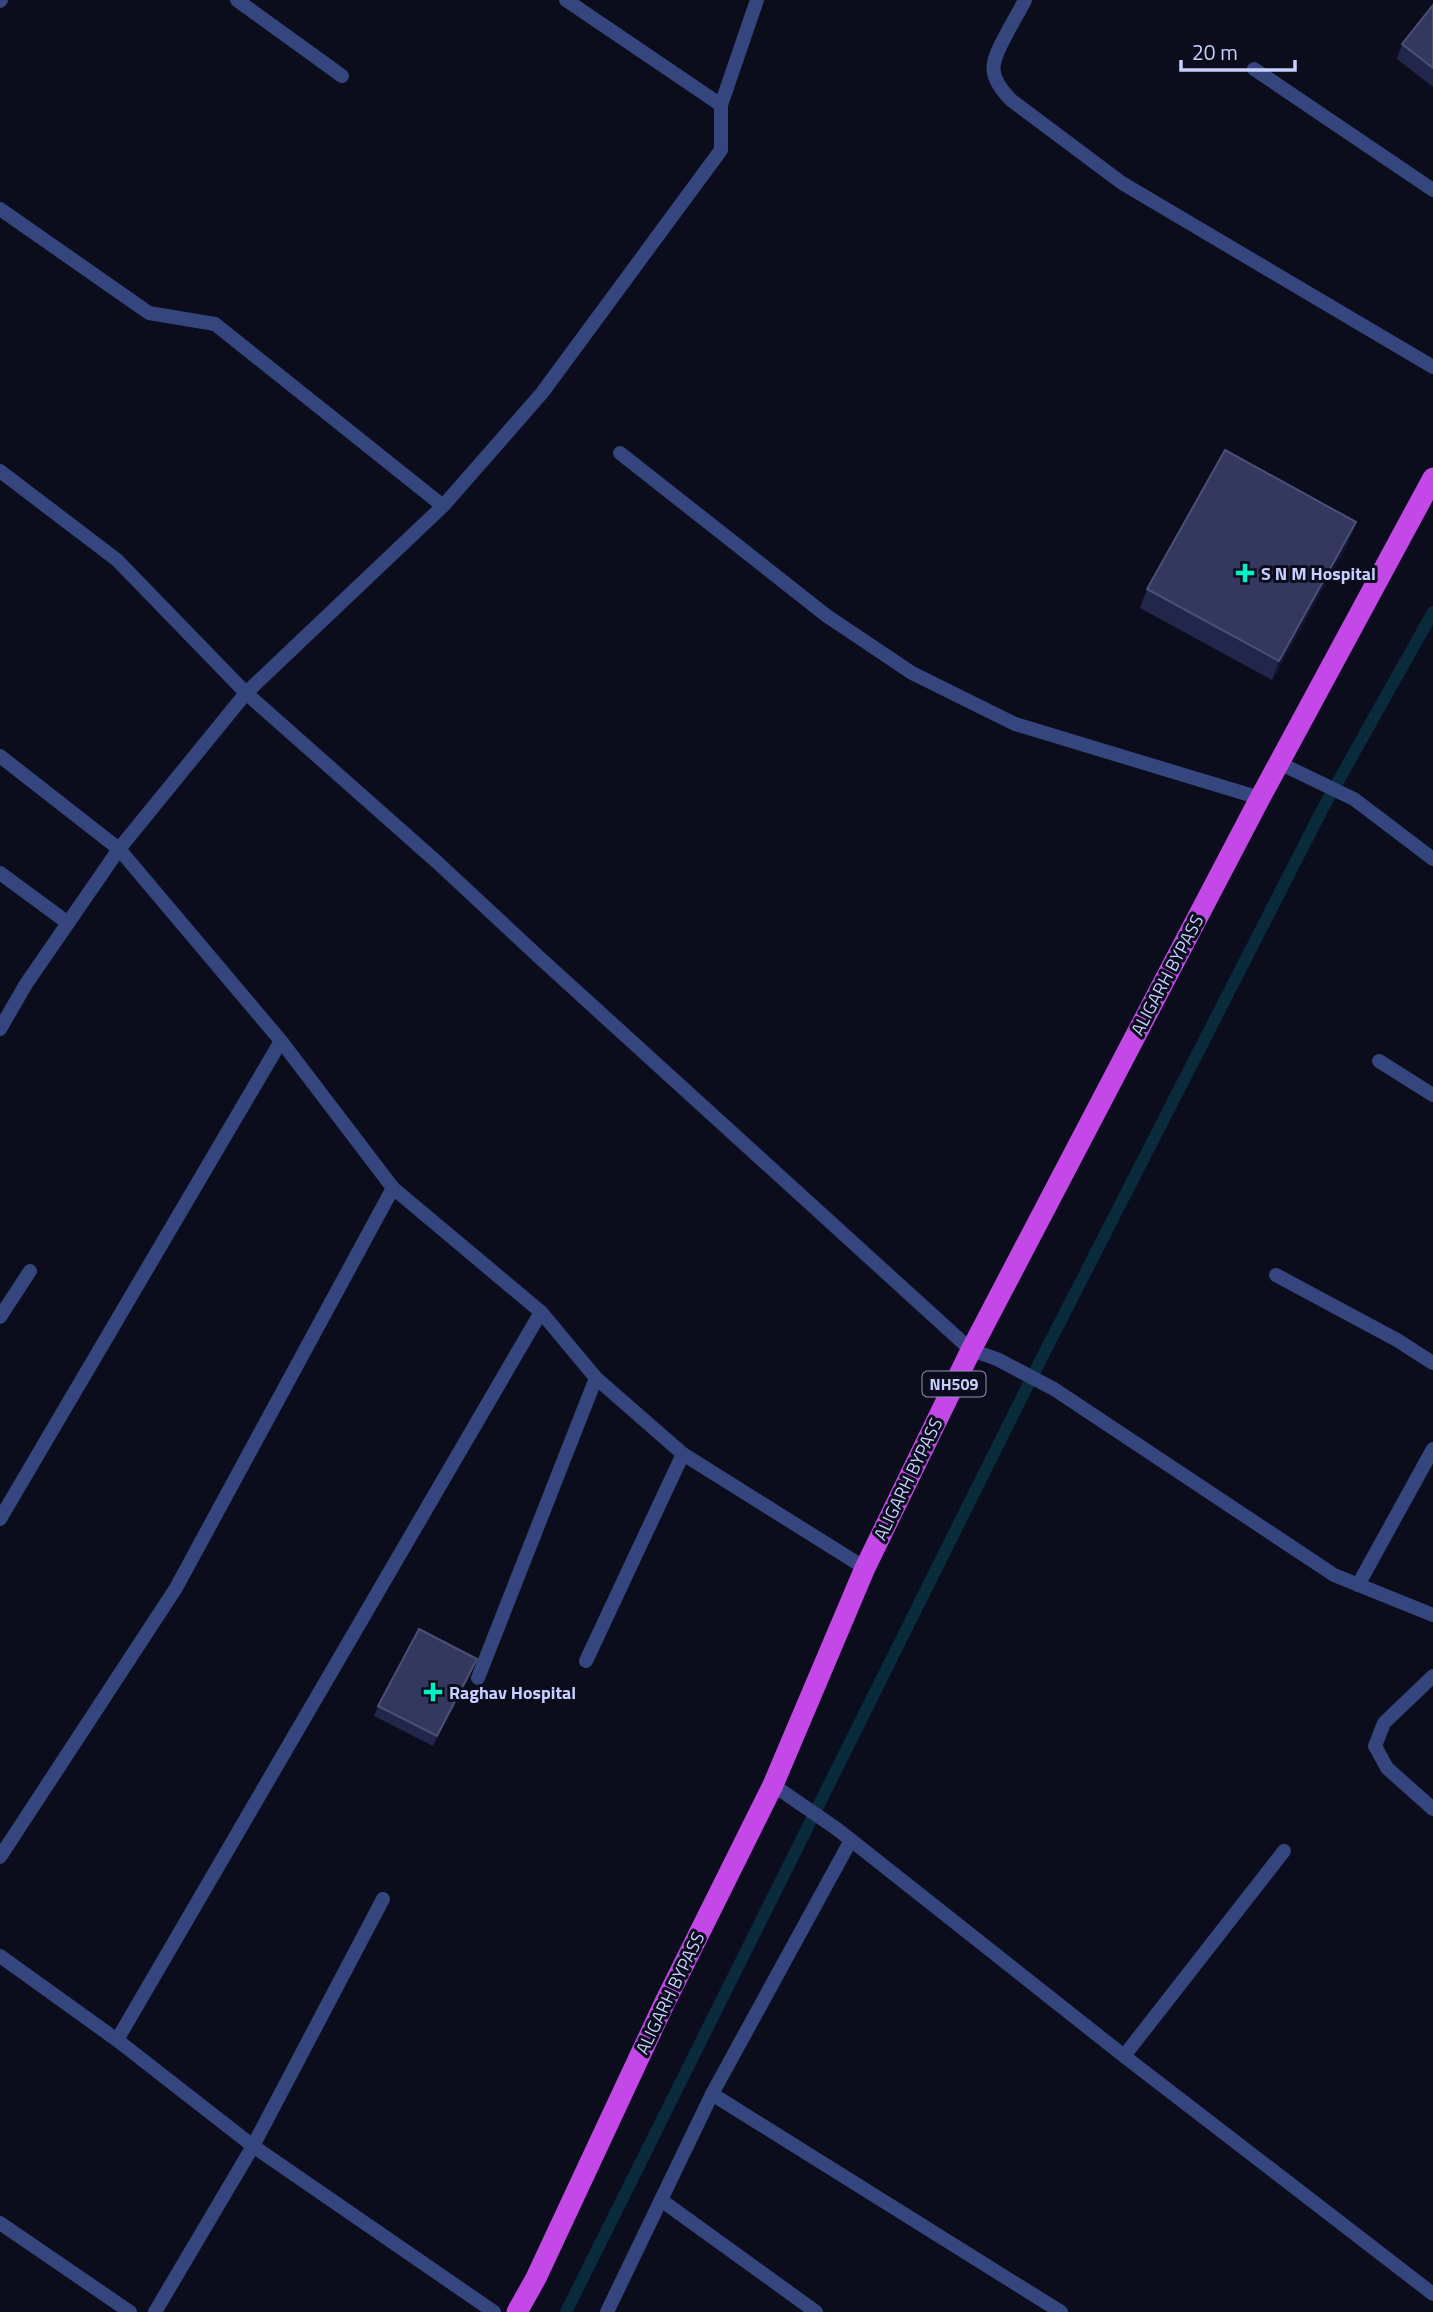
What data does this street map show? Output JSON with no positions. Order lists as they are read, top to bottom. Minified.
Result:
{"streets":{"highway":["ALIGARH BYPASS","NH509"]},"places":{"health":["S N M Hospital","Raghav Hospital"]},"scale_bar":"20 m"}
